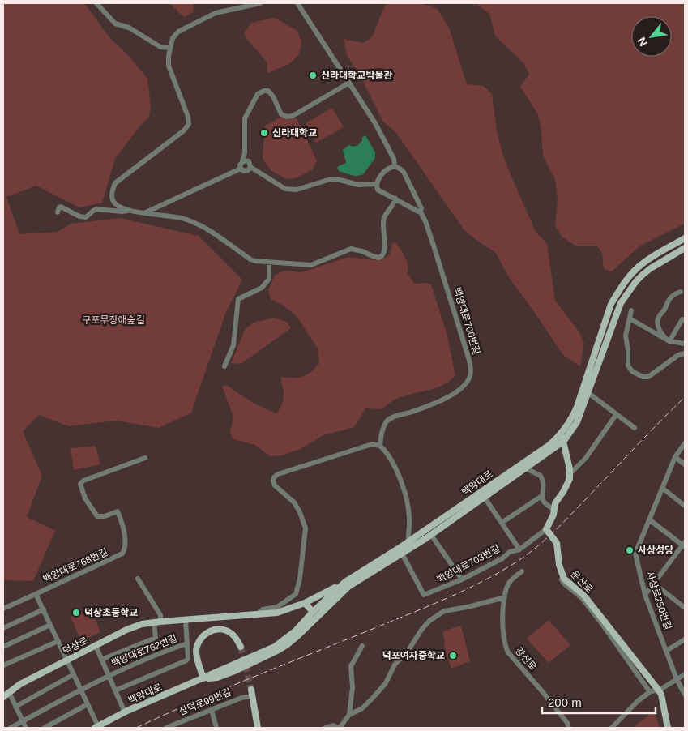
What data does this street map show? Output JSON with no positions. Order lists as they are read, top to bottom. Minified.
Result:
{"streets":{"main road":["백양대로","운산로","덕상로"],"street":["백양대로700번길","백양대로703번길","백양대로768번길","사상로250번길","백양대로762번길","강선로","삼덕로99번길"]},"crossings":[["백양대로700번길","덕상로"],["백양대로","백양대로703번길"],["백양대로","백양대로768번길"],["백양대로","덕상로"],["백양대로","백양대로762번길"],["백양대로703번길","운산로"],["백양대로768번길","덕상로"],["덕상로","백양대로762번길"]],"parks":["구포무장애숲길"],"places":["신라대학교박물관","신라대학교","사상성당","덕상초등학교","덕포여자중학교"],"scale_bar":"200 m","north":"bottom left"}
